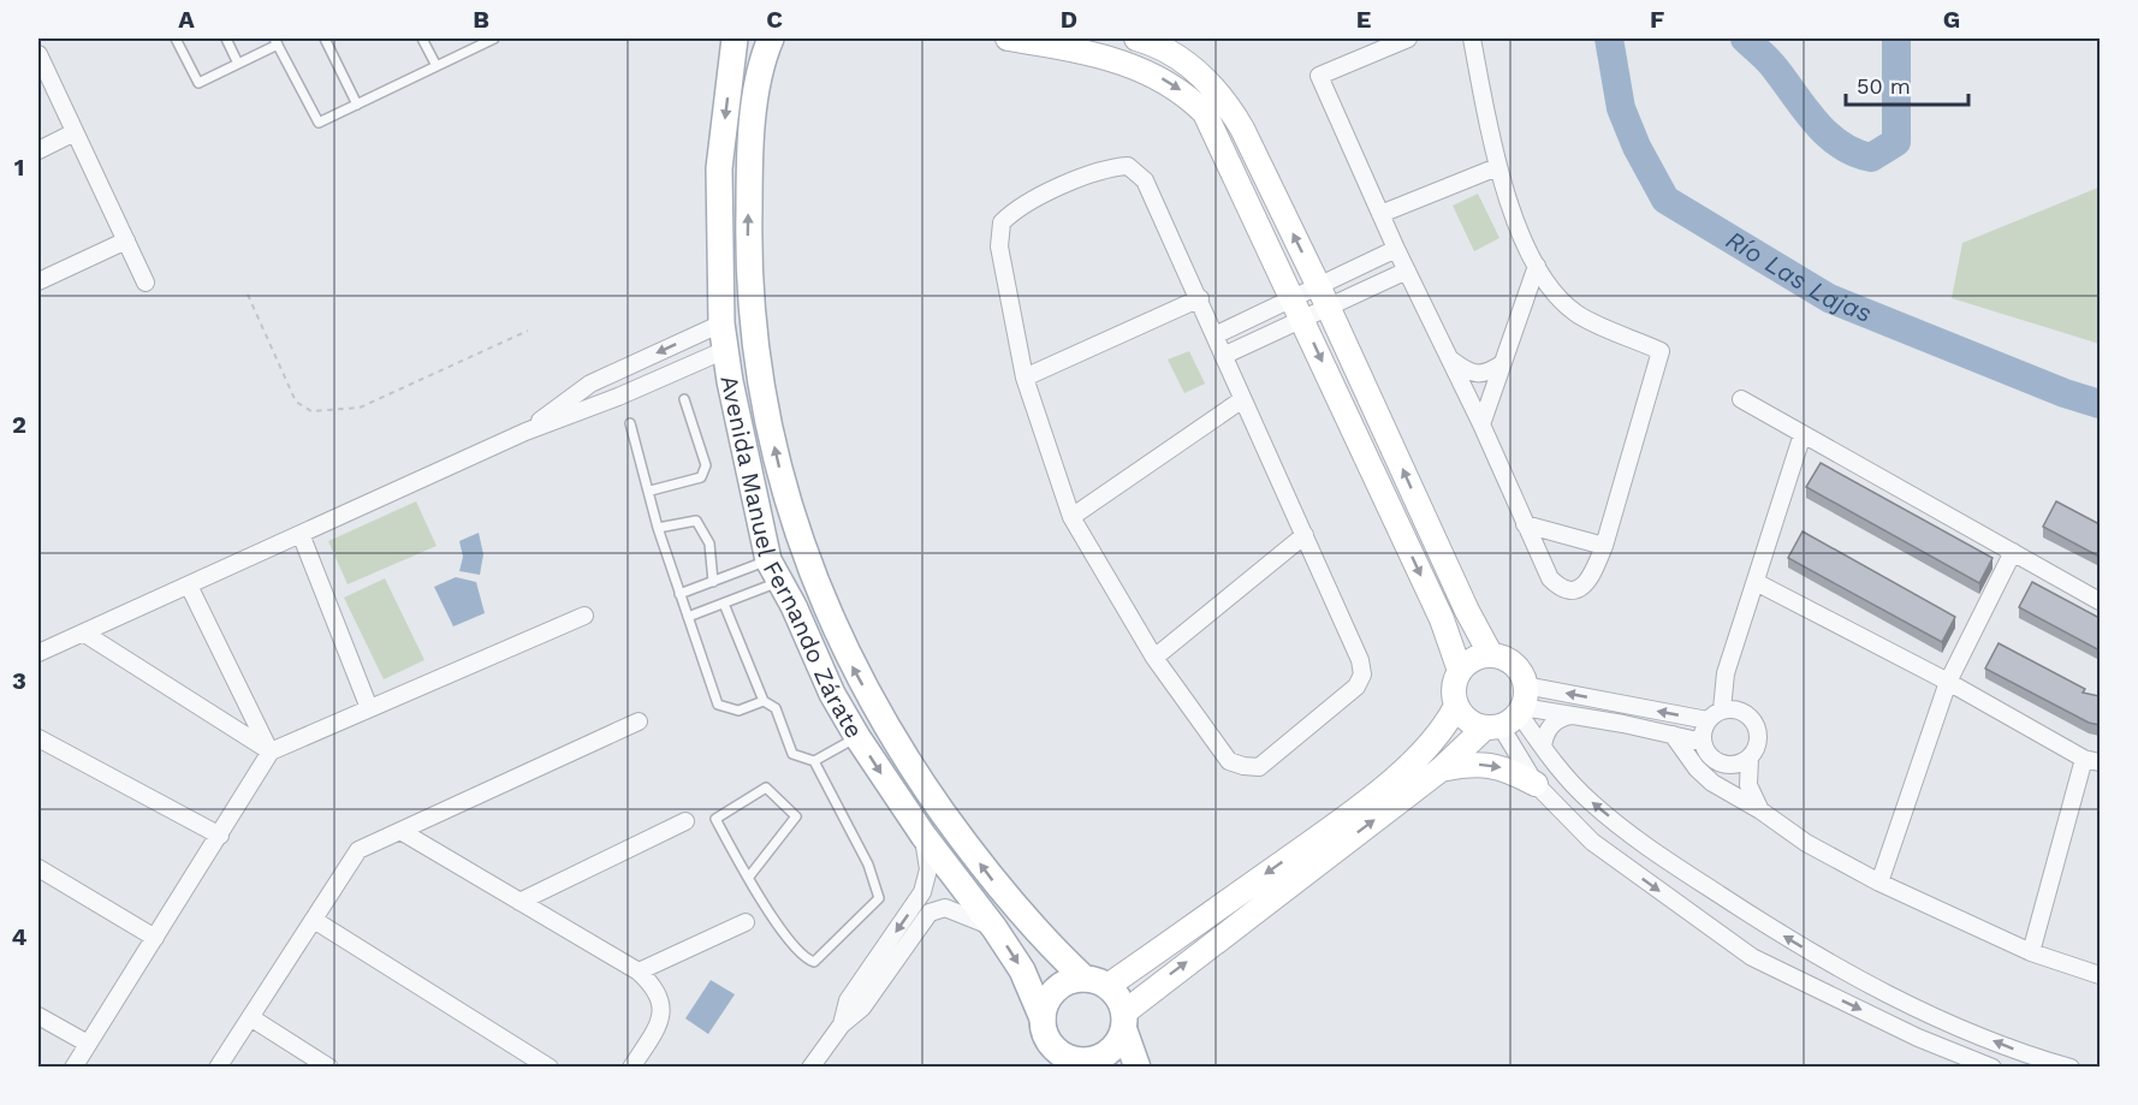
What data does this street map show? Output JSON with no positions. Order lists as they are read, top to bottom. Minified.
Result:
{"streets":{"main road":["Avenida Manuel Fernando Zárate"]},"water":["Río Las Lajas"],"scale_bar":"50 m","grid":{"columns":["A","B","C","D","E","F","G"],"rows":["1","2","3","4"]}}
